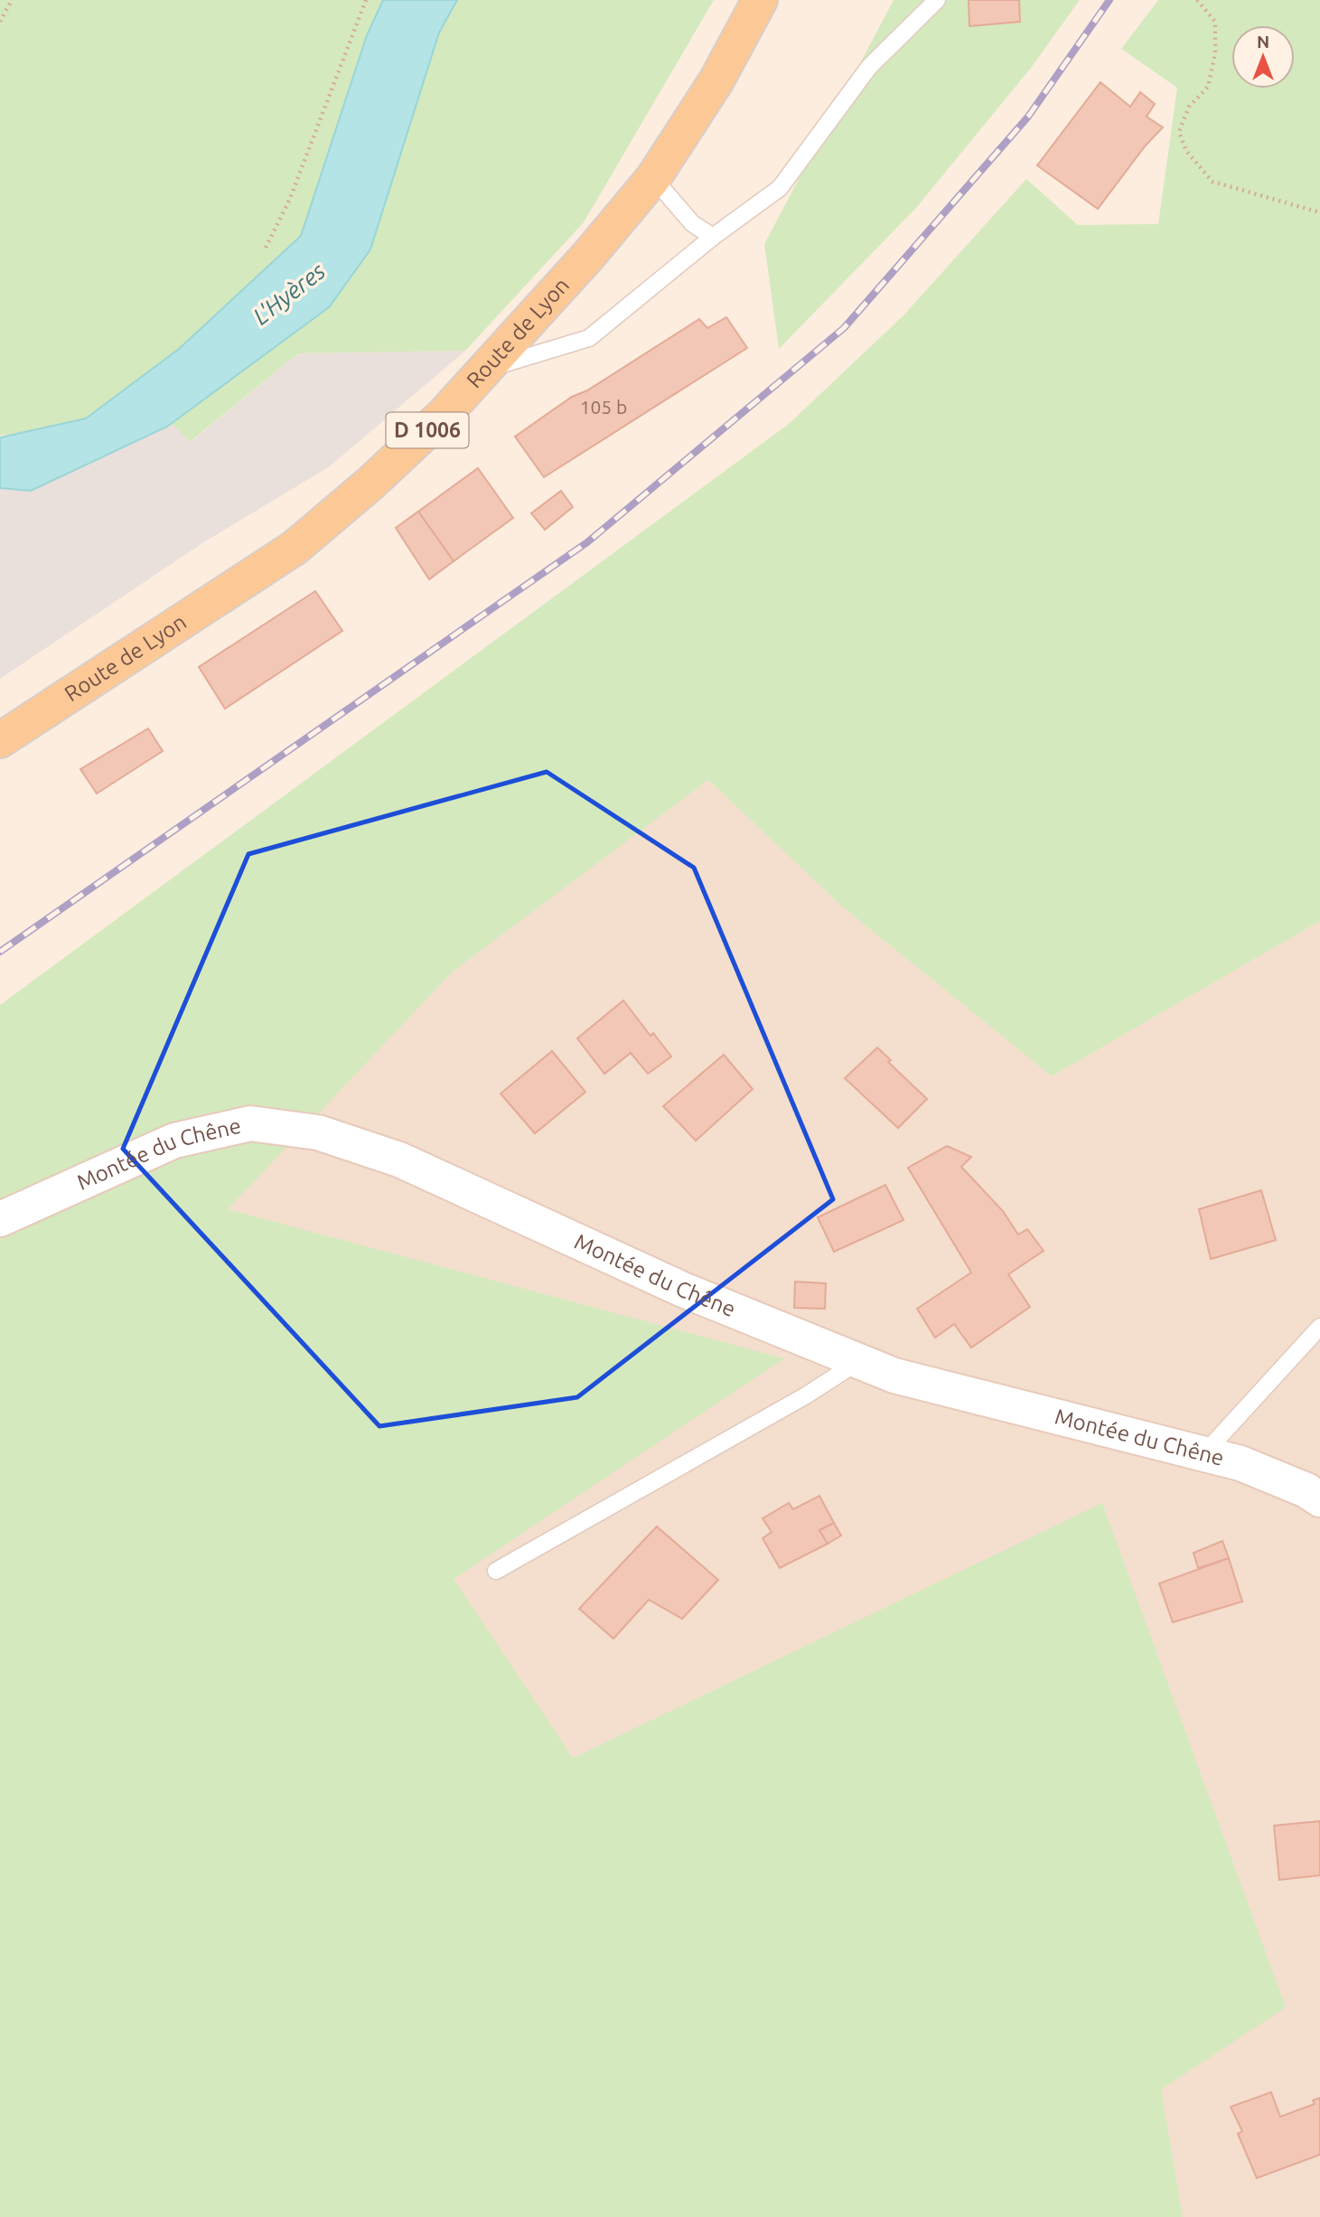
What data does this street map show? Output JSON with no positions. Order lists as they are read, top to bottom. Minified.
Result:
{"streets":{"main road":["Route de Lyon","D 1006"],"street":["Montée du Chêne"]},"water":["L'Hyères"],"house_numbers":["105 b"],"north":"top"}
